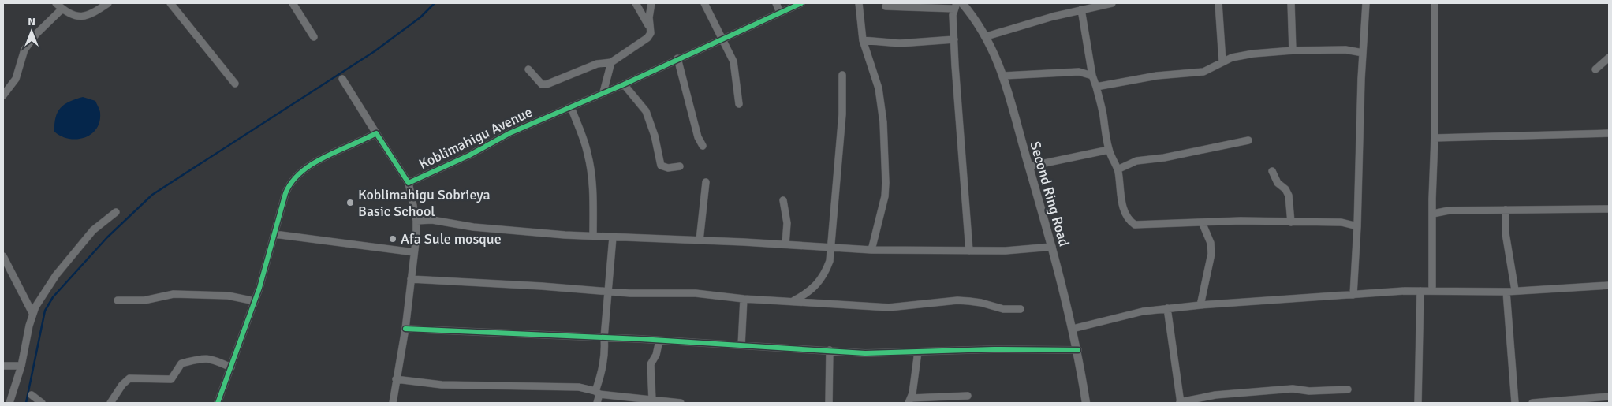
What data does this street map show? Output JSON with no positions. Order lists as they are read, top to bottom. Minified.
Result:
{"streets":{"street":["Koblimahigu Avenue","Second Ring Road"]},"places":["Koblimahigu Sobrieya Basic School","Afa Sule mosque"],"north":"top"}
